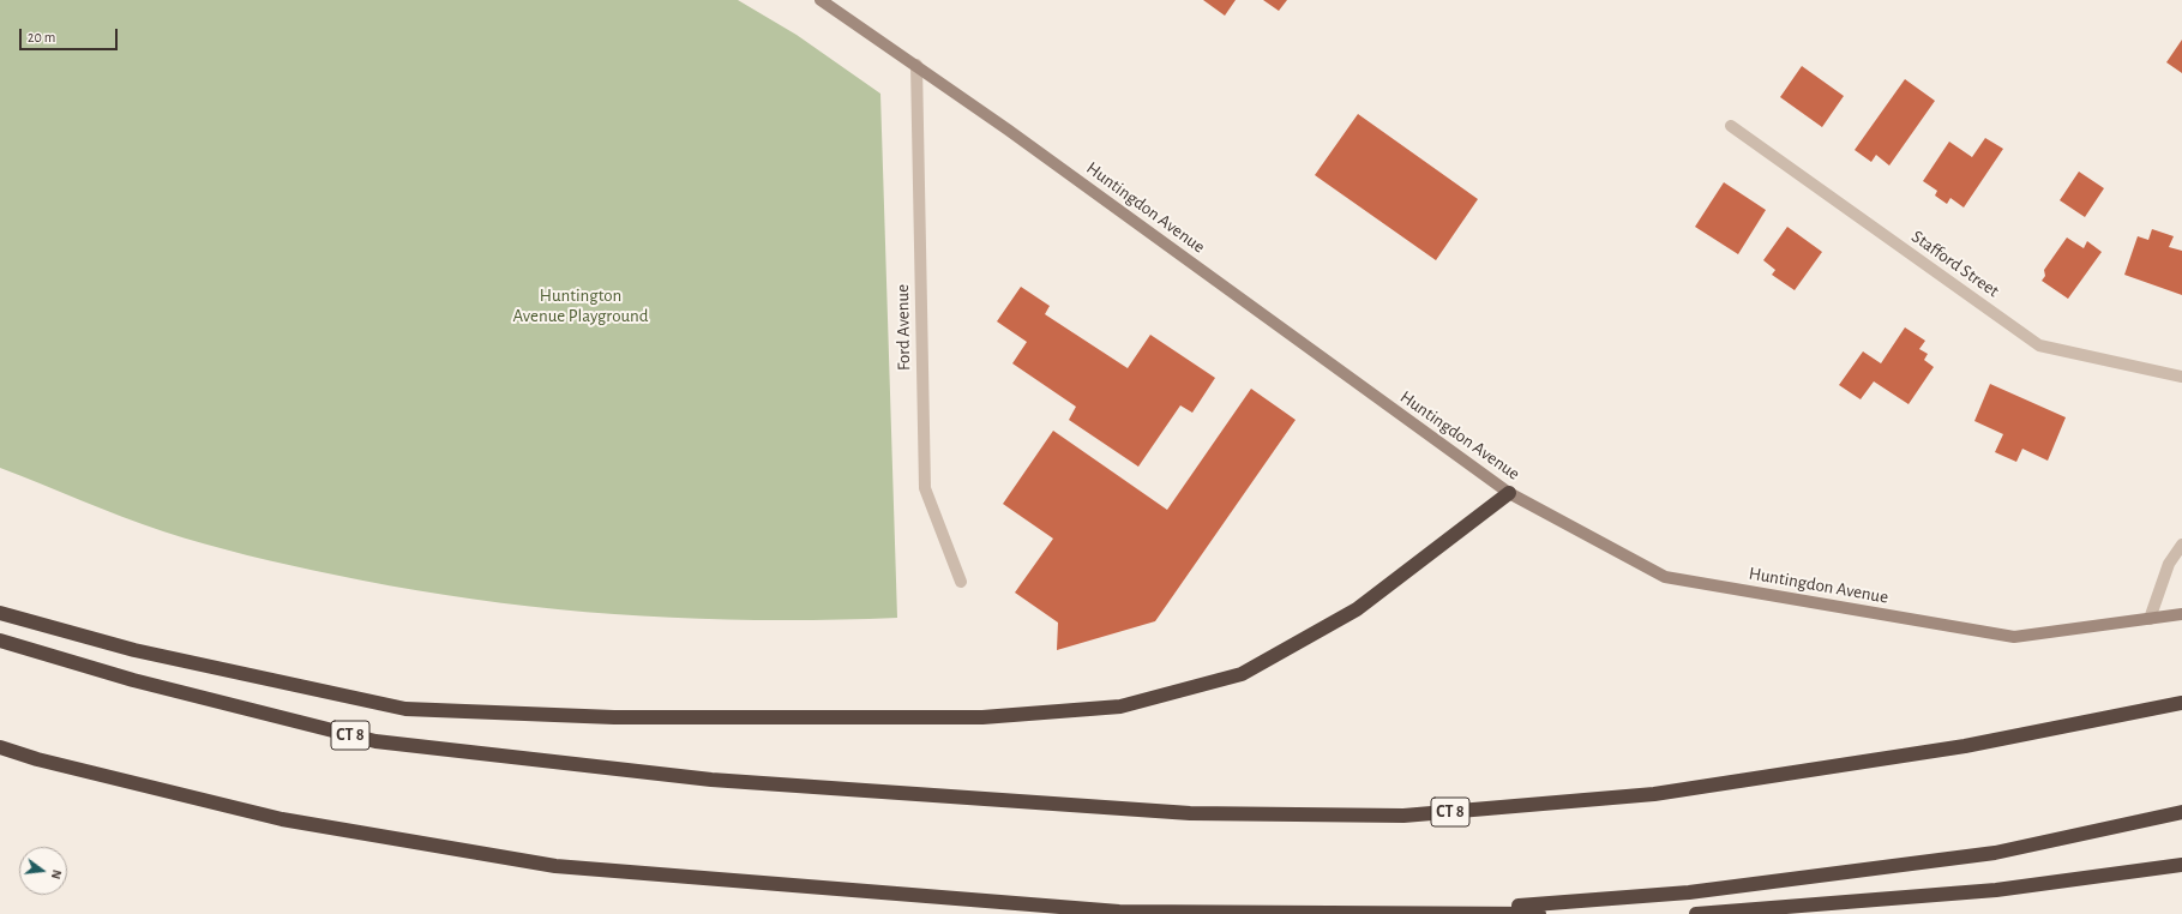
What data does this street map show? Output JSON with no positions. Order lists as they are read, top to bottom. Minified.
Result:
{"streets":{"highway":["CT 8"],"main road":["Huntingdon Avenue"],"street":["Stafford Street","Ford Avenue"]},"crossings":[["Huntingdon Avenue","Ford Avenue"]],"parks":["Huntington Avenue Playground"],"scale_bar":"20 m","north":"right"}
